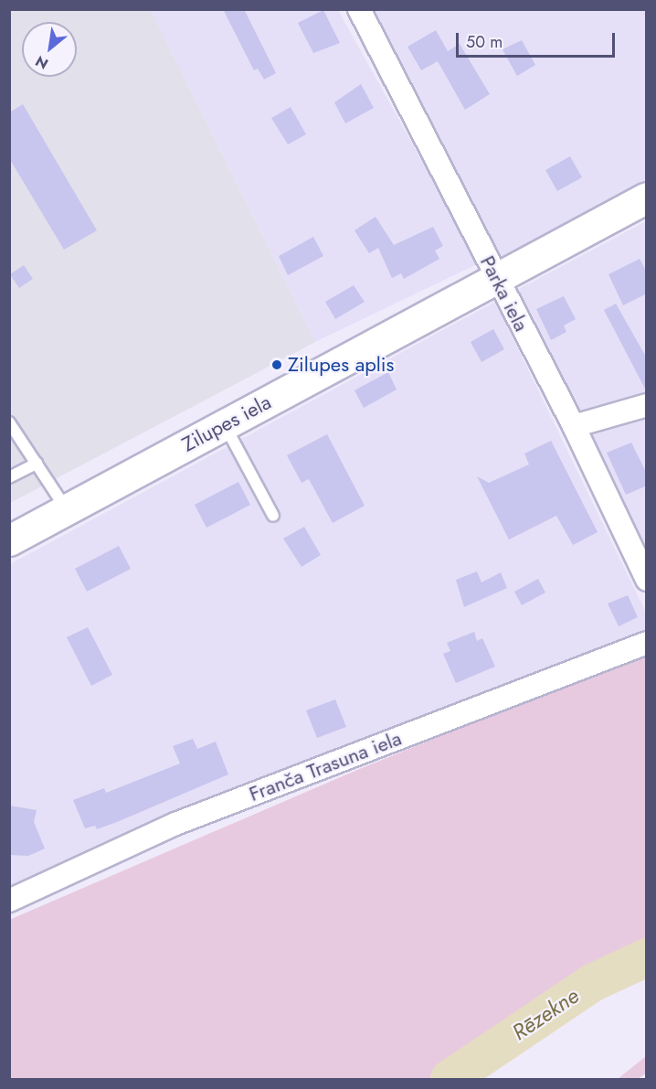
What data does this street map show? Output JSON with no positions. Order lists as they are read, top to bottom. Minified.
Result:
{"streets":{"main road":["Zilupes iela"],"street":["Parka iela","Franča Trasuna iela"]},"crossings":[["Parka iela","Zilupes iela"]],"water":["Rēzekne"],"places":["Zilupes aplis"],"scale_bar":"50 m","north":"bottom left"}
